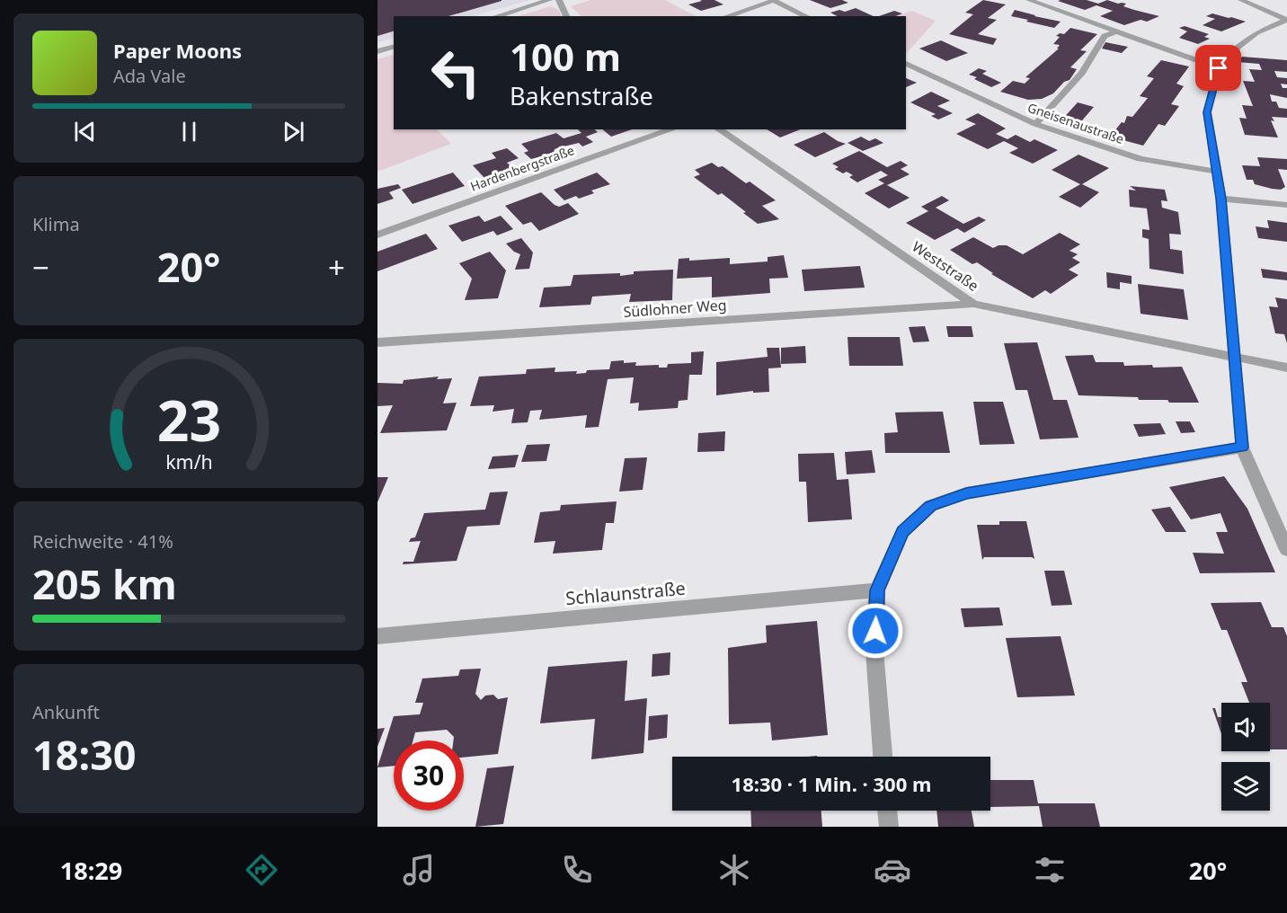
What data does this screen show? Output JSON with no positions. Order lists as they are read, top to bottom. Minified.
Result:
{"streets":{"street":["Gneisenaustraße","Hardenbergstraße","Weststraße","Südlohner Weg","Schlaunstraße"]},"crossings":[["Weststraße","Südlohner Weg"]],"page":{"turn":["100 m","Bakenstraße"],"song":["Paper Moons","Ada Vale"],"tile":["Klima",["Reichweite · 41%","205 km"],["Ankunft","18:30"]],"heat":["−","20°","+"],"limit":"30","trip":"18:30 · 1 Min. · 300 m","tabs":["18:29","20°"],"gauge":["23","km/h"]}}
